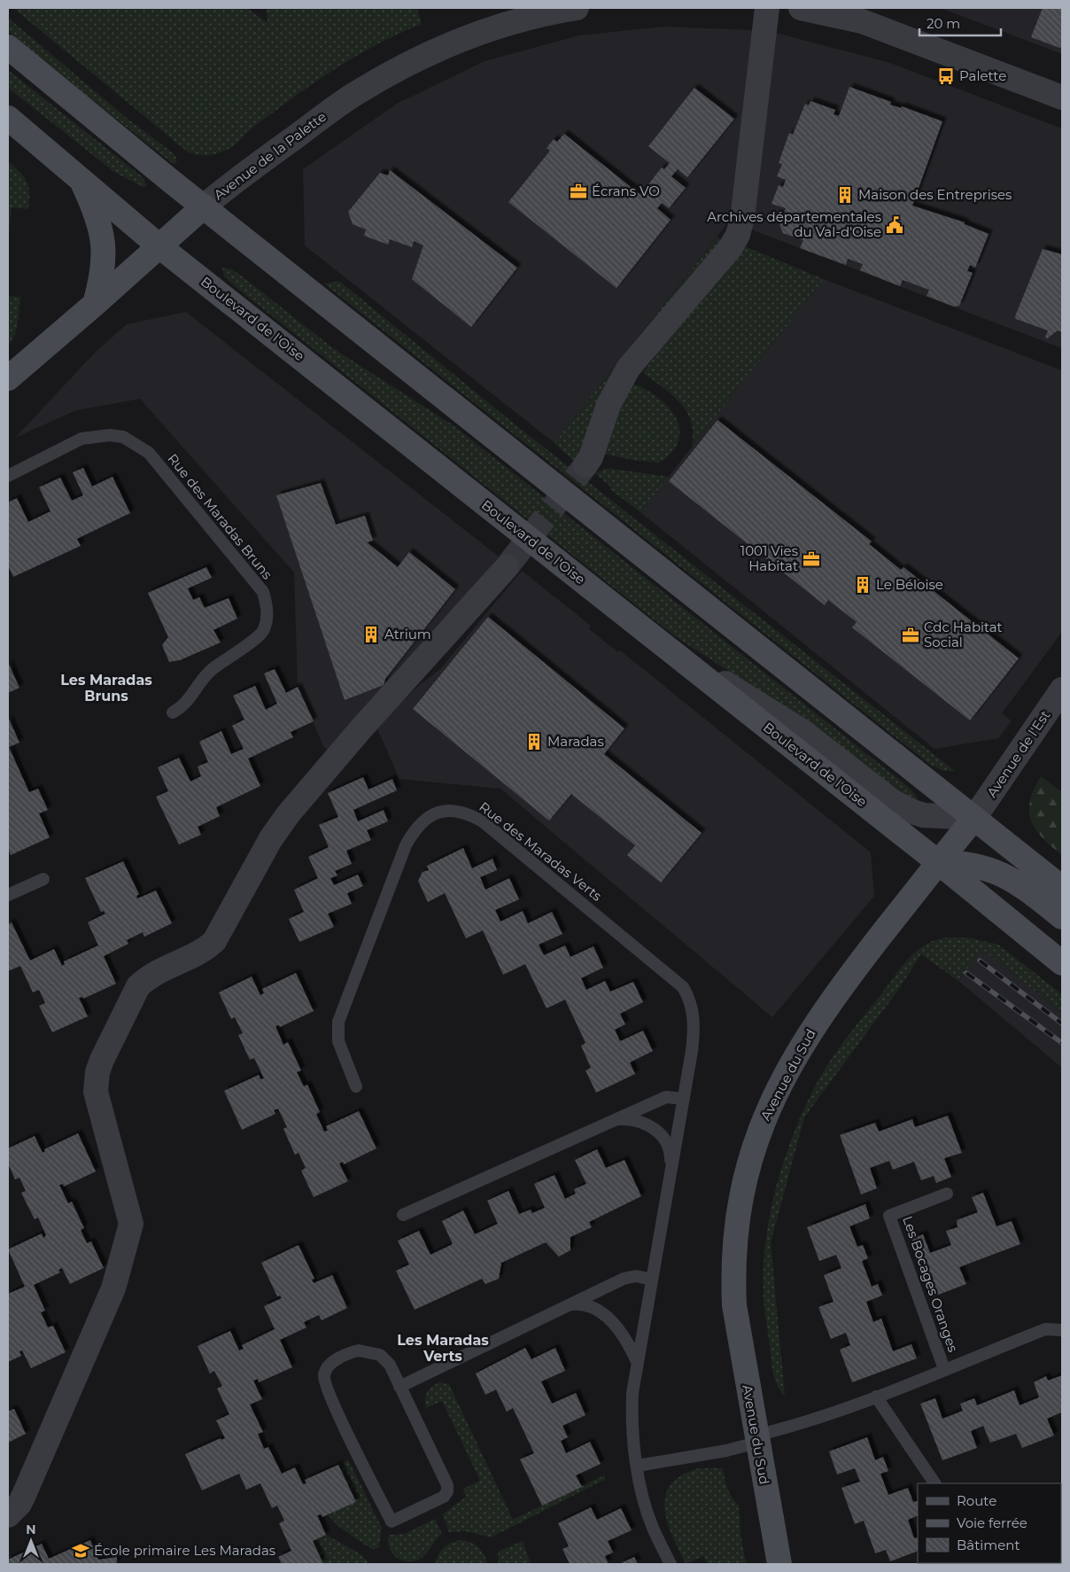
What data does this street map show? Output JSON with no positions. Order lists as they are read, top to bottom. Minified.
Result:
{"streets":{"main road":["Avenue de la Palette","Boulevard de l'Oise","Avenue du Sud"],"street":["Avenue de l'Est"],"lane":["Rue des Maradas Bruns","Rue des Maradas Verts","Les Bocages Oranges"]},"crossings":[["Avenue de la Palette","Boulevard de l'Oise"],["Boulevard de l'Oise","Avenue du Sud"],["Avenue de l'Est","Avenue du Sud"]],"districts":["Les Maradas Bruns","Les Maradas Verts"],"places":{"bus stop":["Palette"],"office":["Écrans VO","1001 Vies Habitat","Cdc Habitat Social"],"building":["Maison des Entreprises","Le Béloise","Atrium","Maradas"],"public building":["Archives départementales du Val-d'Oise"],"school or university":["École primaire Les Maradas"]},"legend":["Route","Voie ferrée","Bâtiment"],"scale_bar":"20 m","north":"top"}
